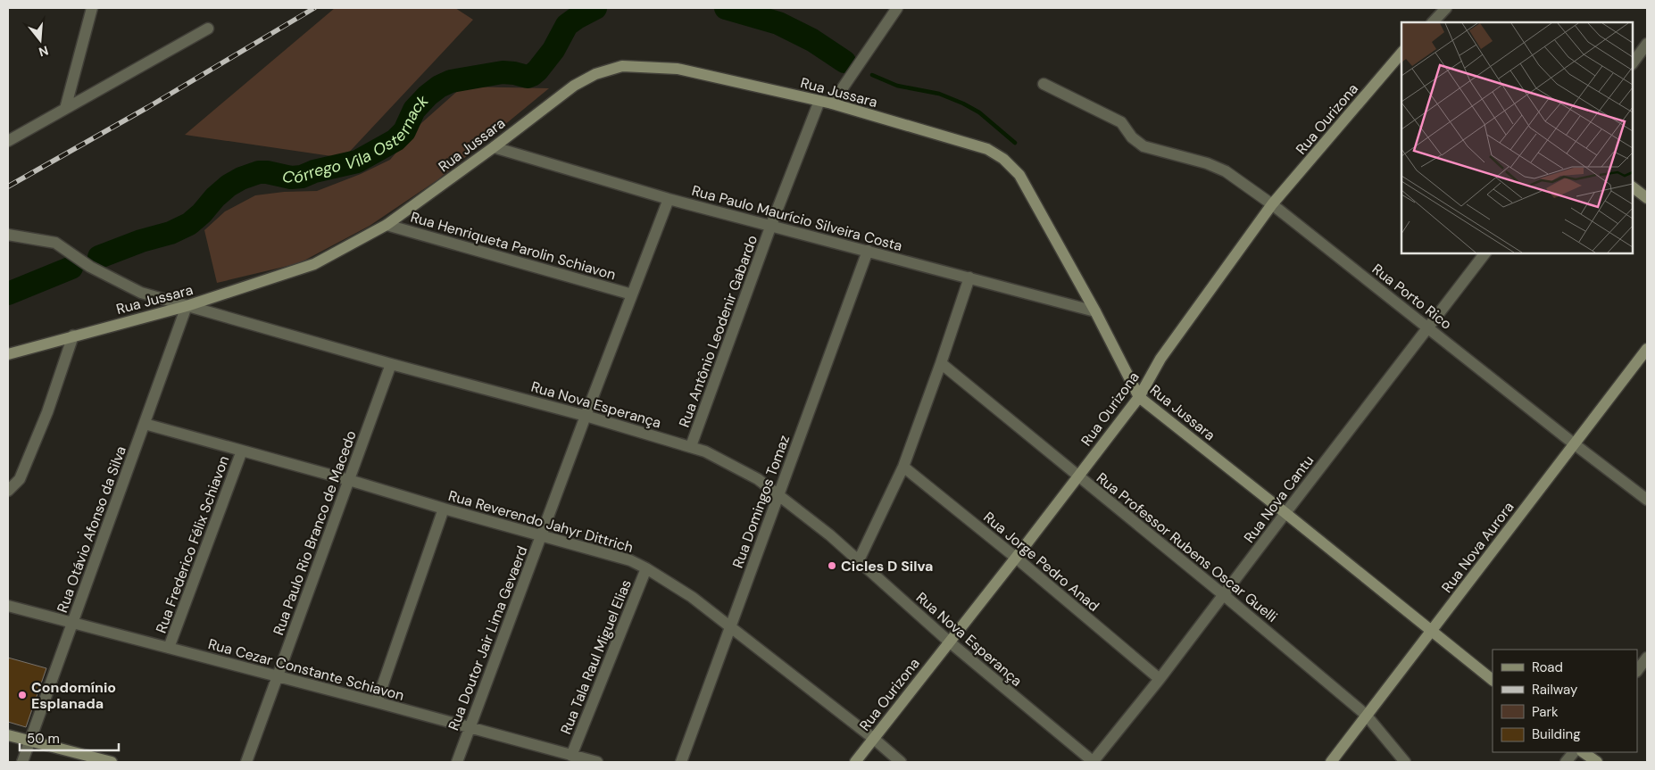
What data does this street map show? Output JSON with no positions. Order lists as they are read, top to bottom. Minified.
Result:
{"streets":{"street":["Rua Jussara","Rua Ourizona","Rua Paulo Maurício Silveira Costa","Rua Henriqueta Parolin Schiavon","Rua Porto Rico","Rua Antônio Leodenir Gabardo","Rua Nova Esperança","Rua Nova Cantu","Rua Domingos Tomaz","Rua Reverendo Jahyr Dittrich","Rua Otávio Afonso da Silva","Rua Paulo Rio Branco de Macedo","Rua Frederico Félix Schiavon","Rua Professor Rubens Oscar Guelli","Rua Nova Aurora","Rua Jorge Pedro Anad","Rua Doutor Jair Lima Gevaerd","Rua Tala Raul Miguel Elias","Rua Cezar Constante Schiavon"]},"crossings":[["Rua Jussara","Rua Ourizona"],["Rua Jussara","Rua Paulo Maurício Silveira Costa"],["Rua Jussara","Rua Henriqueta Parolin Schiavon"],["Rua Jussara","Rua Antônio Leodenir Gabardo"],["Rua Jussara","Rua Nova Esperança"],["Rua Jussara","Rua Nova Cantu"],["Rua Jussara","Rua Otávio Afonso da Silva"],["Rua Jussara","Rua Nova Aurora"],["Rua Ourizona","Rua Porto Rico"],["Rua Ourizona","Rua Nova Esperança"],["Rua Ourizona","Rua Reverendo Jahyr Dittrich"],["Rua Ourizona","Rua Professor Rubens Oscar Guelli"],["Rua Ourizona","Rua Jorge Pedro Anad"],["Rua Paulo Maurício Silveira Costa","Rua Antônio Leodenir Gabardo"],["Rua Paulo Maurício Silveira Costa","Rua Domingos Tomaz"],["Rua Paulo Maurício Silveira Costa","Rua Doutor Jair Lima Gevaerd"],["Rua Henriqueta Parolin Schiavon","Rua Doutor Jair Lima Gevaerd"],["Rua Porto Rico","Rua Nova Cantu"],["Rua Porto Rico","Rua Nova Aurora"],["Rua Antônio Leodenir Gabardo","Rua Nova Esperança"],["Rua Nova Esperança","Rua Nova Cantu"],["Rua Nova Esperança","Rua Domingos Tomaz"],["Rua Nova Esperança","Rua Otávio Afonso da Silva"],["Rua Nova Esperança","Rua Paulo Rio Branco de Macedo"],["Rua Nova Esperança","Rua Doutor Jair Lima Gevaerd"],["Rua Nova Cantu","Rua Professor Rubens Oscar Guelli"],["Rua Nova Cantu","Rua Jorge Pedro Anad"],["Rua Domingos Tomaz","Rua Reverendo Jahyr Dittrich"],["Rua Reverendo Jahyr Dittrich","Rua Otávio Afonso da Silva"],["Rua Reverendo Jahyr Dittrich","Rua Paulo Rio Branco de Macedo"],["Rua Reverendo Jahyr Dittrich","Rua Frederico Félix Schiavon"],["Rua Reverendo Jahyr Dittrich","Rua Doutor Jair Lima Gevaerd"],["Rua Reverendo Jahyr Dittrich","Rua Tala Raul Miguel Elias"],["Rua Otávio Afonso da Silva","Rua Cezar Constante Schiavon"],["Rua Paulo Rio Branco de Macedo","Rua Cezar Constante Schiavon"],["Rua Frederico Félix Schiavon","Rua Cezar Constante Schiavon"],["Rua Professor Rubens Oscar Guelli","Rua Nova Aurora"],["Rua Doutor Jair Lima Gevaerd","Rua Cezar Constante Schiavon"],["Rua Tala Raul Miguel Elias","Rua Cezar Constante Schiavon"]],"water":["Córrego Vila Osternack"],"places":["Cicles D Silva","Condomínio Esplanada"],"legend":["Road","Railway","Park","Building"],"scale_bar":"50 m","north":"bottom"}
